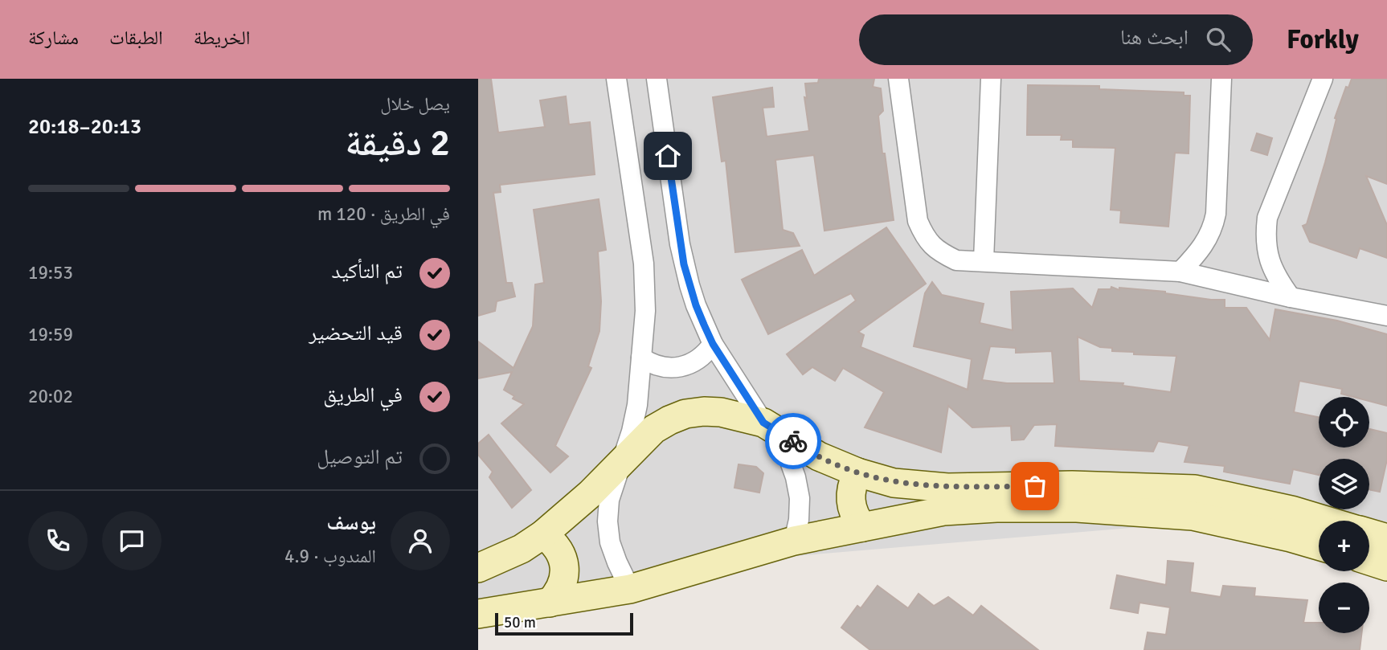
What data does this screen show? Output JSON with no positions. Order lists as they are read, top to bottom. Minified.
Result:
{"scale_bar":"50 m","page":{"header":"Forkly","search":"ابحث هنا","nav":["الخريطة","الطبقات","مشاركة"],"heading":["2 دقيقة","يصل خلال","20:13–20:18"],"panel":["يوسف","المندوب · 4.9"],"bar":"في الطريق · 120 m","list":[["تم التأكيد","19:53"],["قيد التحضير","19:59"],["في الطريق","20:02"],"تم التوصيل"],"map_buttons":["+","−"],"scale":"50 m"}}
